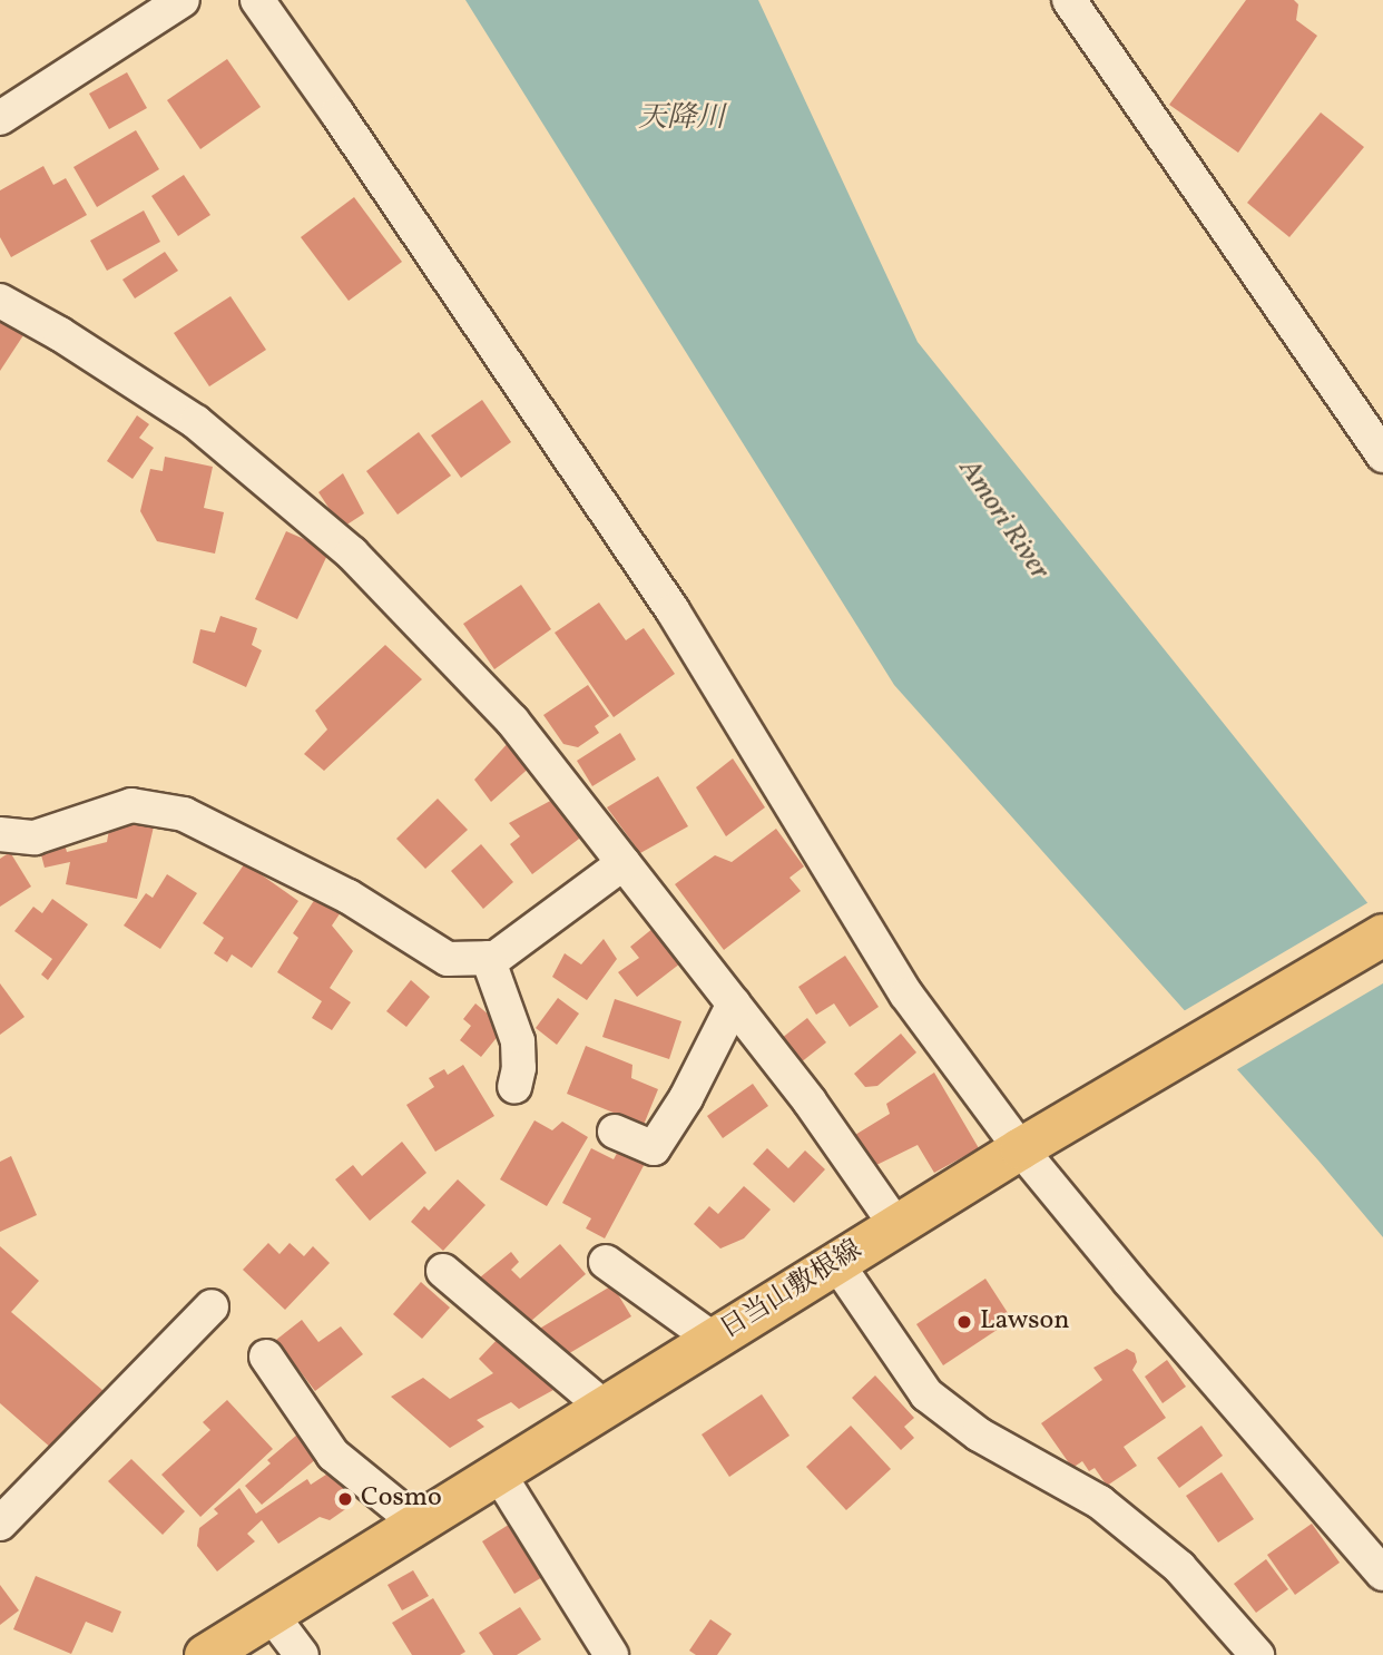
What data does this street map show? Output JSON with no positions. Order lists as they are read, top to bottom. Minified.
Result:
{"streets":{"main road":["日当山敷根線"]},"water":["天降川","Amori River"],"places":["Lawson","Cosmo"]}
